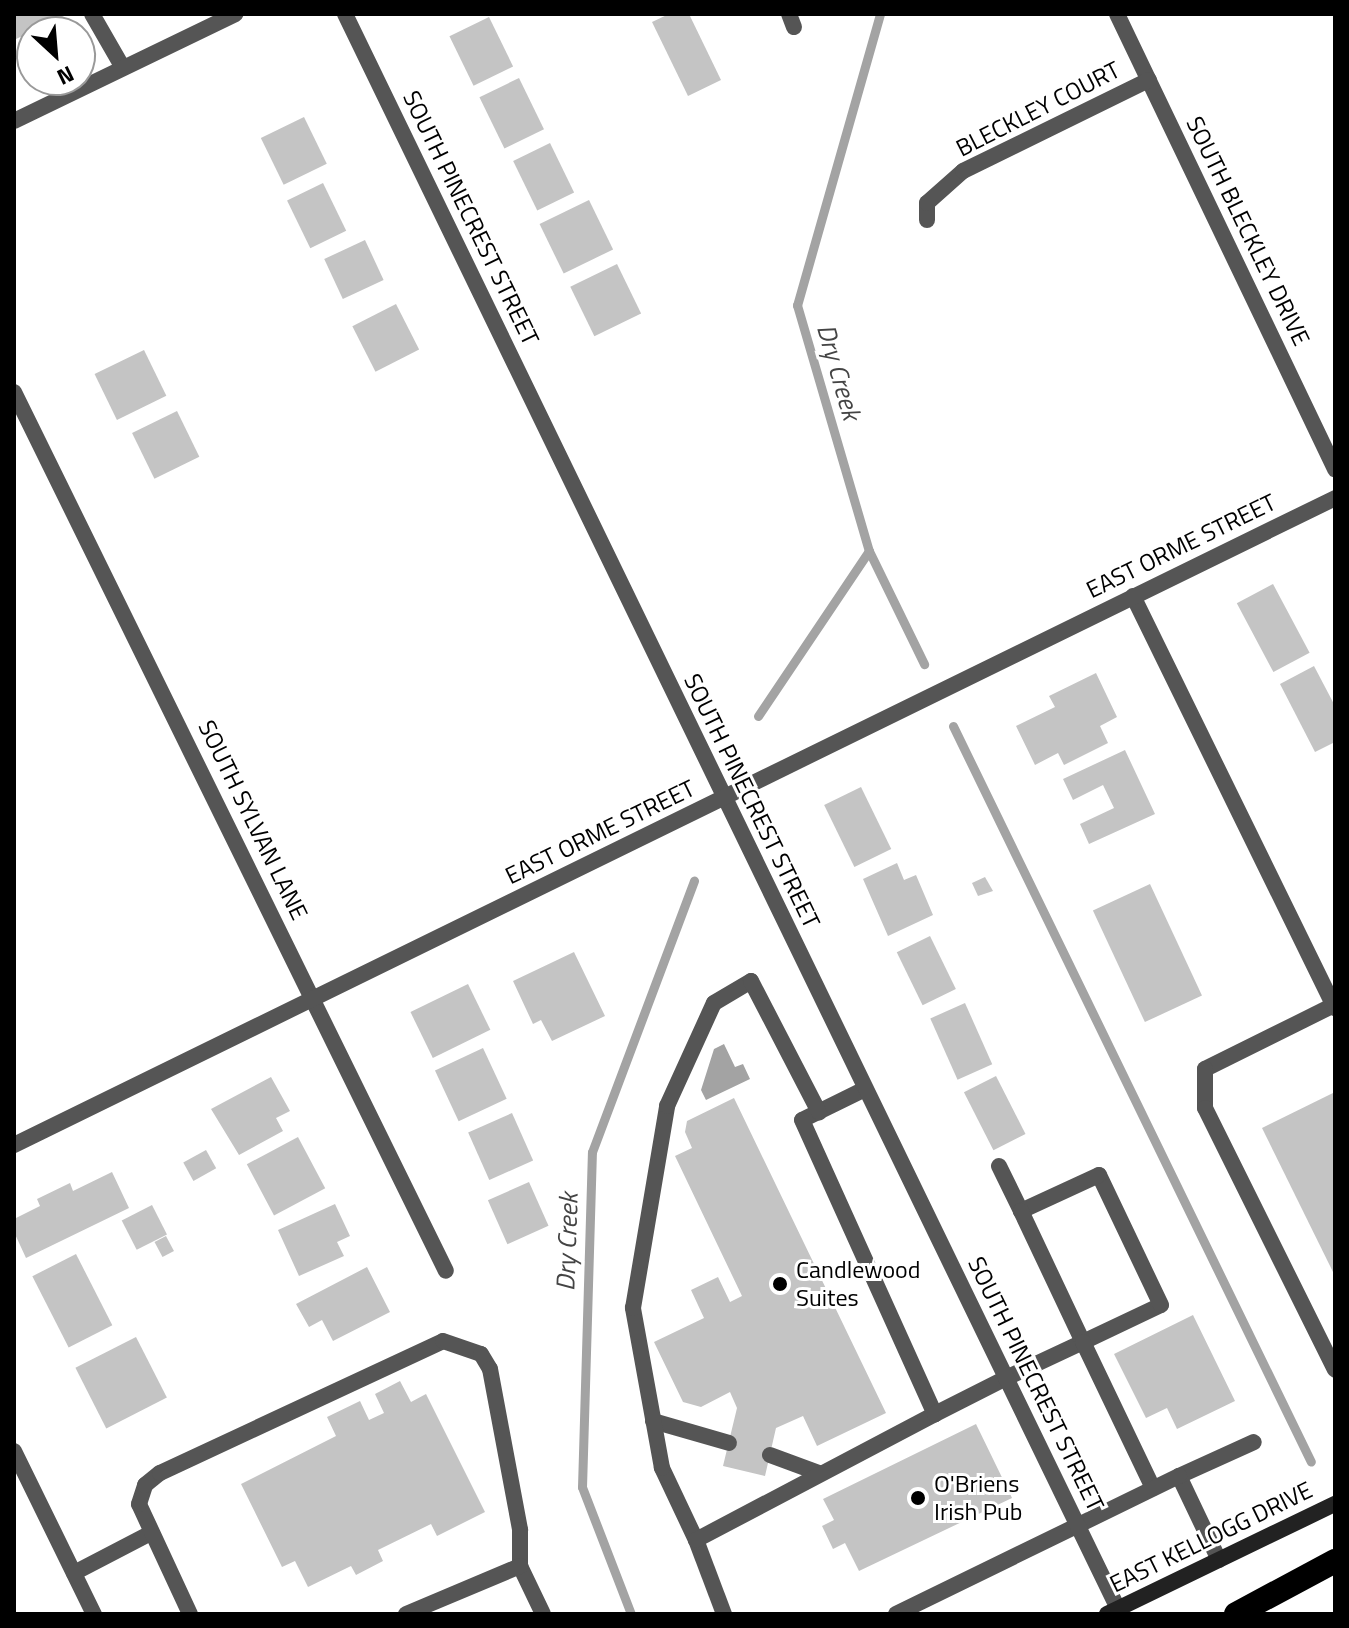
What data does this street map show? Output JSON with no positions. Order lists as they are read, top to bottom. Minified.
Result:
{"streets":{"main road":["EAST KELLOGG DRIVE"],"street":["BLECKLEY COURT","SOUTH PINECREST STREET","SOUTH BLECKLEY DRIVE","EAST ORME STREET","SOUTH SYLVAN LANE"]},"crossings":[["BLECKLEY COURT","SOUTH BLECKLEY DRIVE"],["SOUTH PINECREST STREET","EAST ORME STREET"],["SOUTH PINECREST STREET","EAST KELLOGG DRIVE"],["EAST ORME STREET","SOUTH SYLVAN LANE"]],"water":["Dry Creek"],"places":["Candlewood Suites","O'Briens Irish Pub"],"north":"bottom right"}
